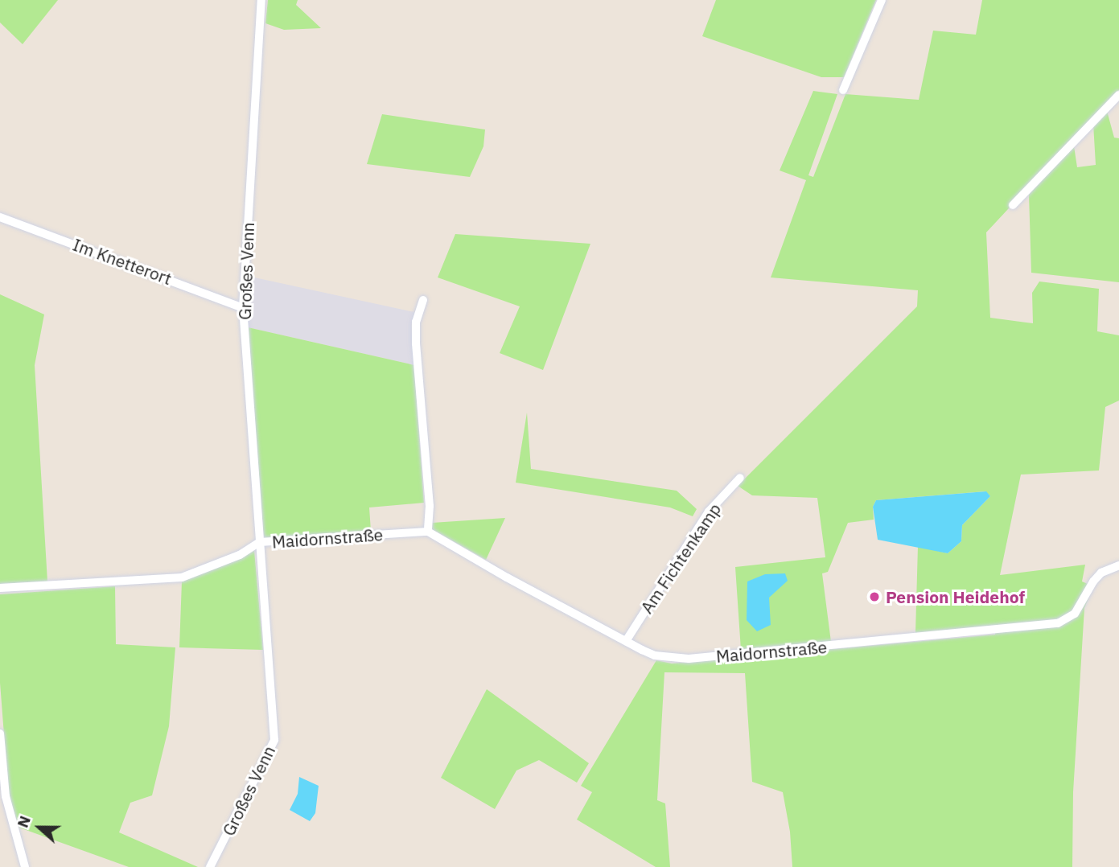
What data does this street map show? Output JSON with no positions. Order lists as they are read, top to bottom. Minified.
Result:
{"streets":{"street":["Im Knetterort","Großes Venn","Maidornstraße","Am Fichtenkamp"]},"crossings":[["Im Knetterort","Großes Venn"],["Großes Venn","Maidornstraße"],["Maidornstraße","Am Fichtenkamp"]],"places":["Pension Heidehof"],"north":"left"}
